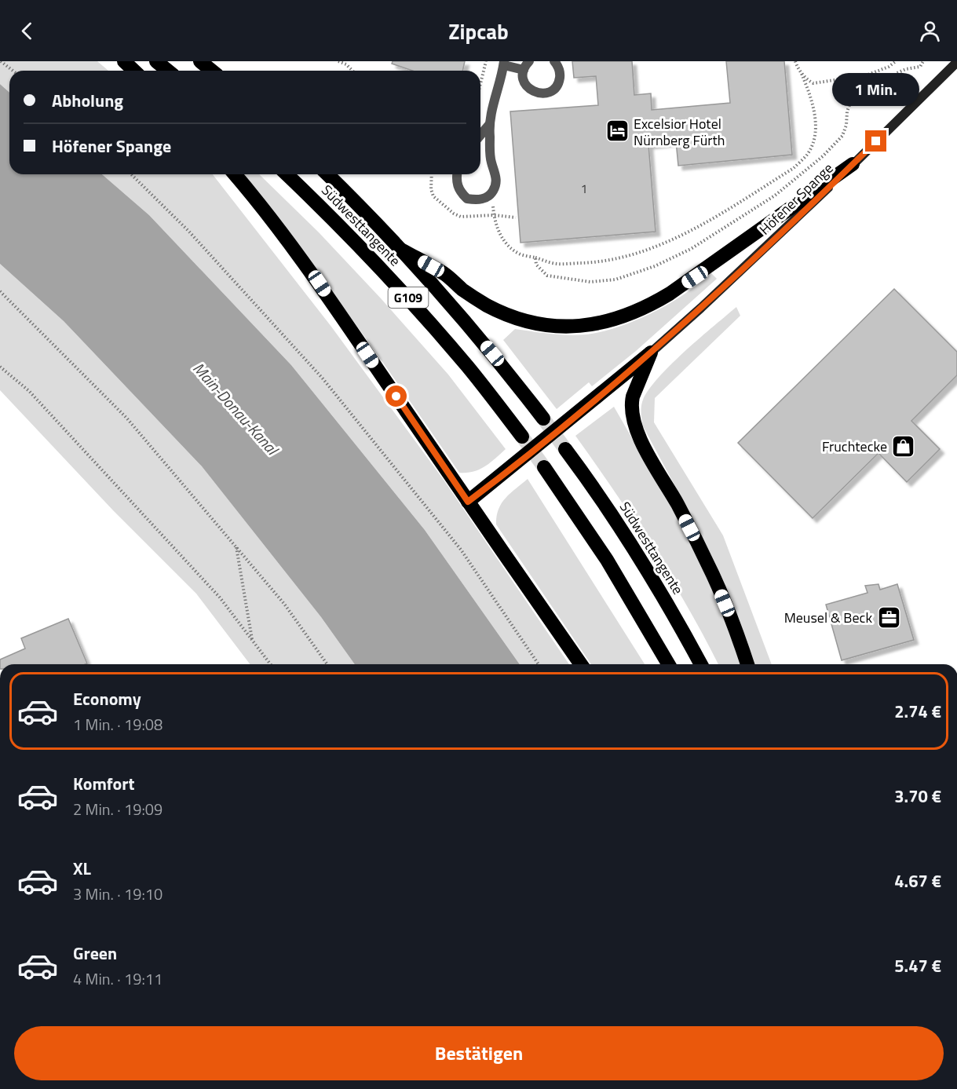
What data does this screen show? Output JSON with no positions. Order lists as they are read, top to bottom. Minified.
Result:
{"streets":{"highway":["Südwesttangente","G109"],"main road":["Höfener Spange"]},"water":["Main-Donau-Kanal"],"places":{"hotel":["Excelsior Hotel Nürnberg Fürth"],"shop":["Fruchtecke"],"office":["Meusel & Beck"]},"house_numbers":["1"],"page":{"header":"Zipcab","banner":["Abholung","Höfener Spange"],"bubble":"1 Min.","list":[{"name":"Economy","note":"1 Min. · 19:08","value":"2.74 €"},{"name":"Komfort","note":"2 Min. · 19:09","value":"3.70 €"},{"name":"XL","note":"3 Min. · 19:10","value":"4.67 €"},{"name":"Green","note":"4 Min. · 19:11","value":"5.47 €"}],"buttons":"Bestätigen"}}
